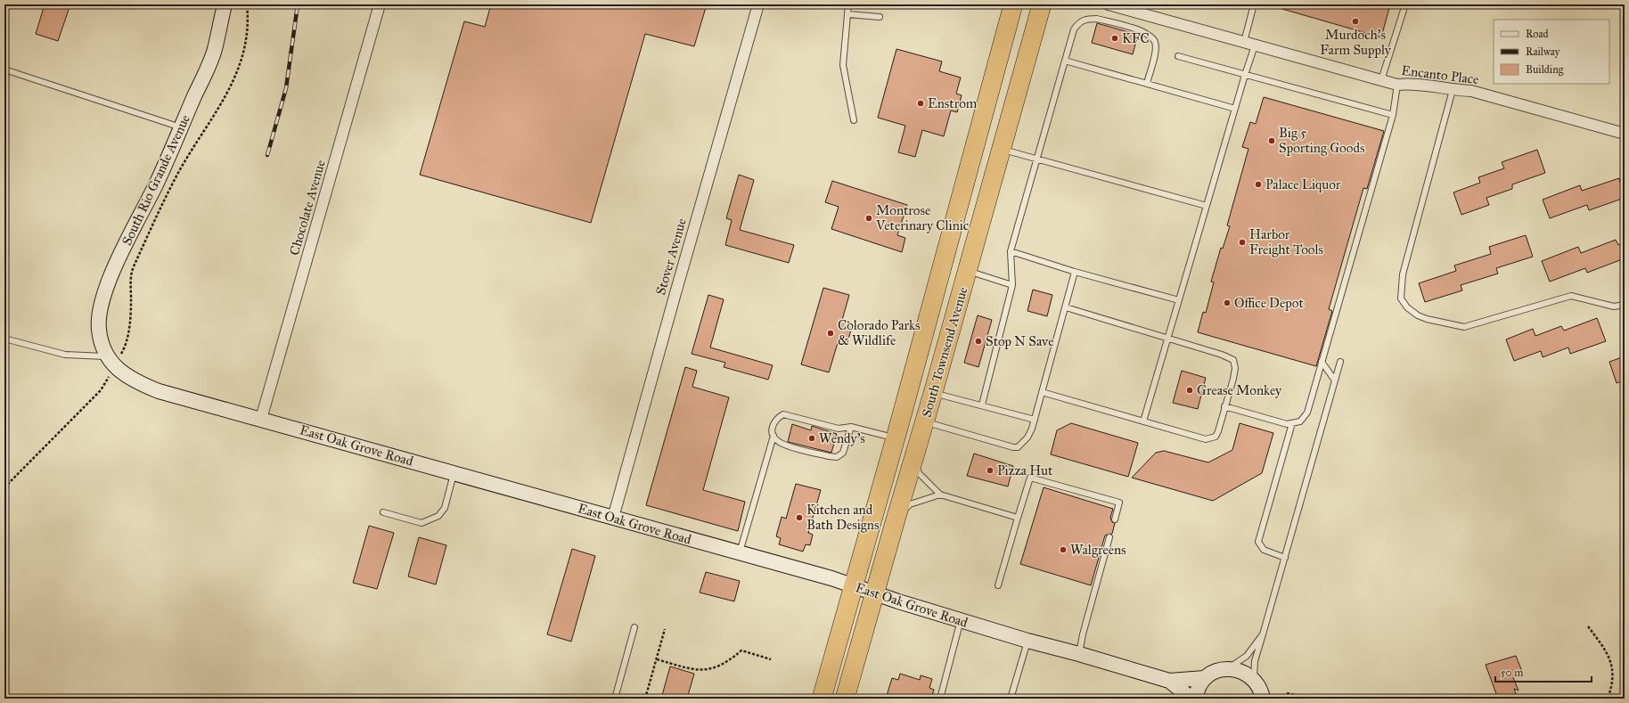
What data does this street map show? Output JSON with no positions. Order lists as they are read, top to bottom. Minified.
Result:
{"streets":{"highway":["South Townsend Avenue"],"street":["Encanto Place","South Rio Grande Avenue","Chocolate Avenue","Stover Avenue","East Oak Grove Road"]},"crossings":[["South Rio Grande Avenue","East Oak Grove Road"],["Chocolate Avenue","East Oak Grove Road"],["Stover Avenue","East Oak Grove Road"],["South Townsend Avenue","East Oak Grove Road"]],"places":["Murdoch's Farm Supply","KFC","Enstrom","Big 5 Sporting Goods","Palace Liquor","Montrose Veterinary Clinic","Harbor Freight Tools","Office Depot","Colorado Parks & Wildlife","Stop N Save","Grease Monkey","Wendy's","Pizza Hut","Kitchen and Bath Designs","Walgreens"],"legend":["Road","Railway","Building"],"scale_bar":"50 m"}
